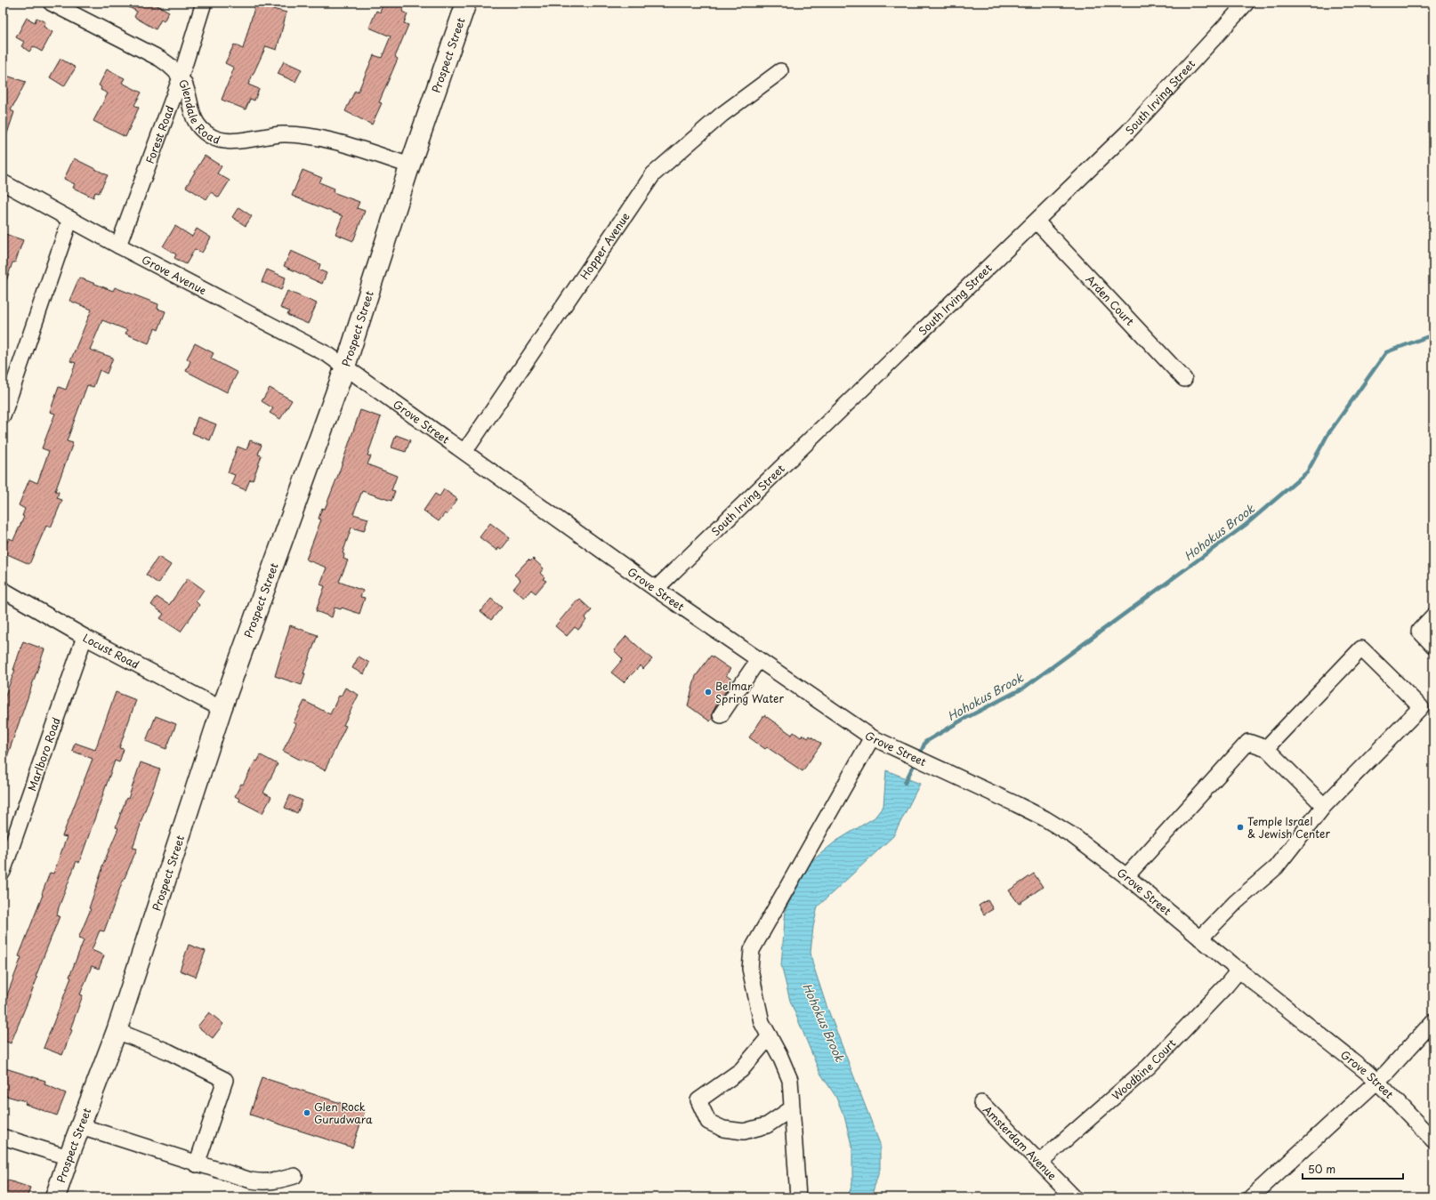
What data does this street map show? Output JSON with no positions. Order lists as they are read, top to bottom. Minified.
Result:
{"streets":{"main road":["Prospect Street"],"street":["South Irving Street","Glendale Road","Forest Road","Hopper Avenue","Grove Avenue","Arden Court","Grove Street","Locust Road","Marlboro Road","Woodbine Court","Amsterdam Avenue"]},"crossings":[["Prospect Street","Glendale Road"],["Prospect Street","Grove Avenue"],["Prospect Street","Grove Street"],["Prospect Street","Locust Road"],["South Irving Street","Arden Court"],["South Irving Street","Grove Street"],["Glendale Road","Forest Road"],["Forest Road","Grove Avenue"],["Hopper Avenue","Grove Street"],["Grove Avenue","Grove Street"],["Grove Street","Woodbine Court"],["Locust Road","Marlboro Road"],["Woodbine Court","Amsterdam Avenue"]],"water":["Hohokus Brook"],"places":["Belmar Spring Water","Temple Israel & Jewish Center","Glen Rock Gurudwara"],"scale_bar":"50 m"}
